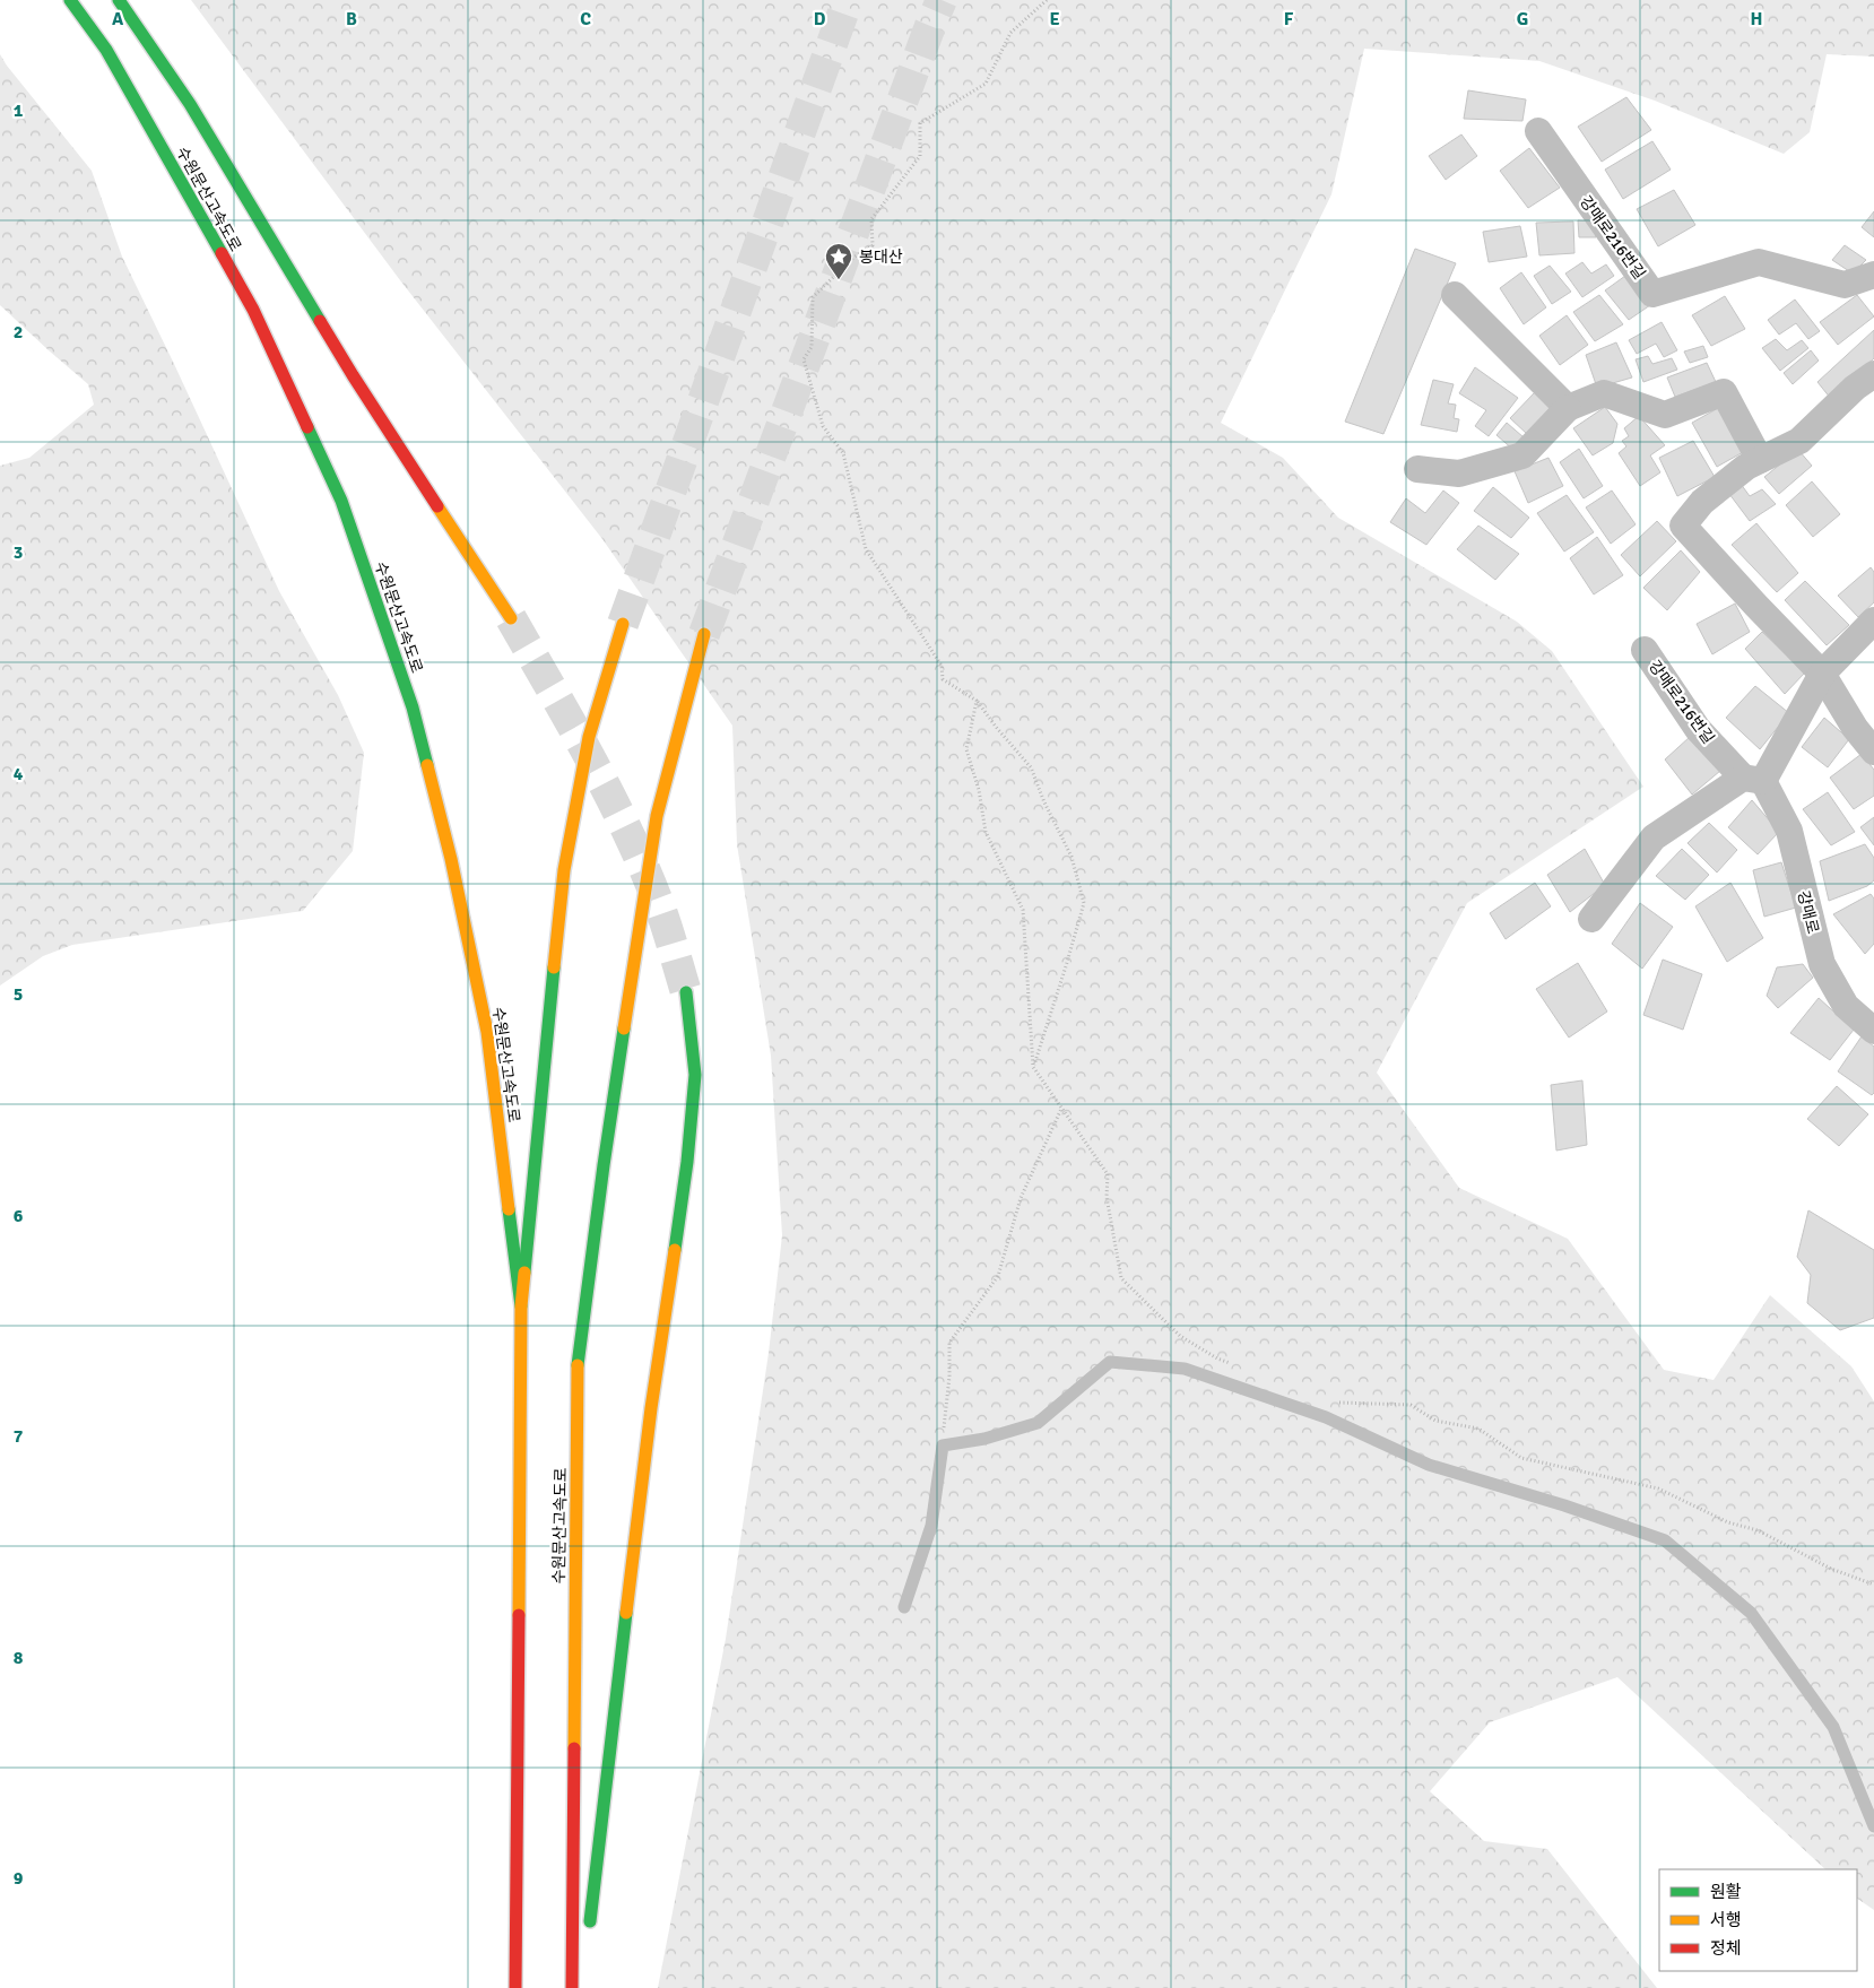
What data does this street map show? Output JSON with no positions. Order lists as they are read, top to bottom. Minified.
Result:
{"streets":{"highway":["수원문산고속도로"],"street":["강매로216번길","강매로"]},"crossings":[["강매로216번길","강매로"]],"places":{"place":["봉대산"]},"legend":["원활","서행","정체"],"grid":{"columns":["A","B","C","D","E","F","G","H"],"rows":["1","2","3","4","5","6","7","8","9"]}}
